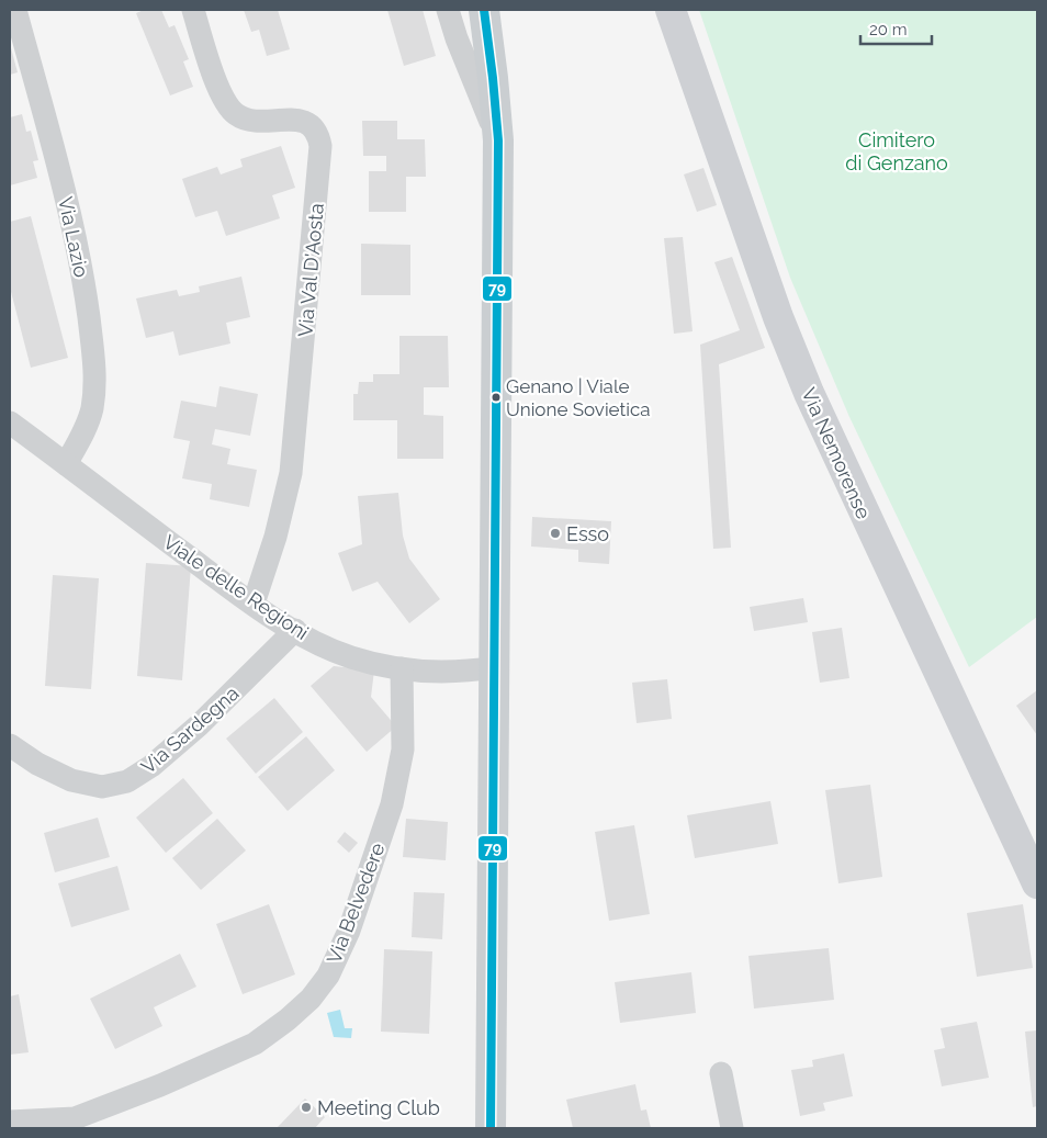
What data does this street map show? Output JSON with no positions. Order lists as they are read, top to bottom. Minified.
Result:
{"streets":{"main road":["Via Nemorense"],"street":["Via Lazio","Via Val D'Aosta","Viale delle Regioni","Via Sardegna","Via Belvedere"]},"crossings":[["Via Lazio","Viale delle Regioni"],["Via Val D'Aosta","Viale delle Regioni"],["Viale delle Regioni","Via Sardegna"],["Viale delle Regioni","Via Belvedere"]],"parks":["Cimitero di Genzano"],"places":["Genano | Viale Unione Sovietica","Esso","Meeting Club"],"lines":["transit line 79"],"scale_bar":"20 m"}
